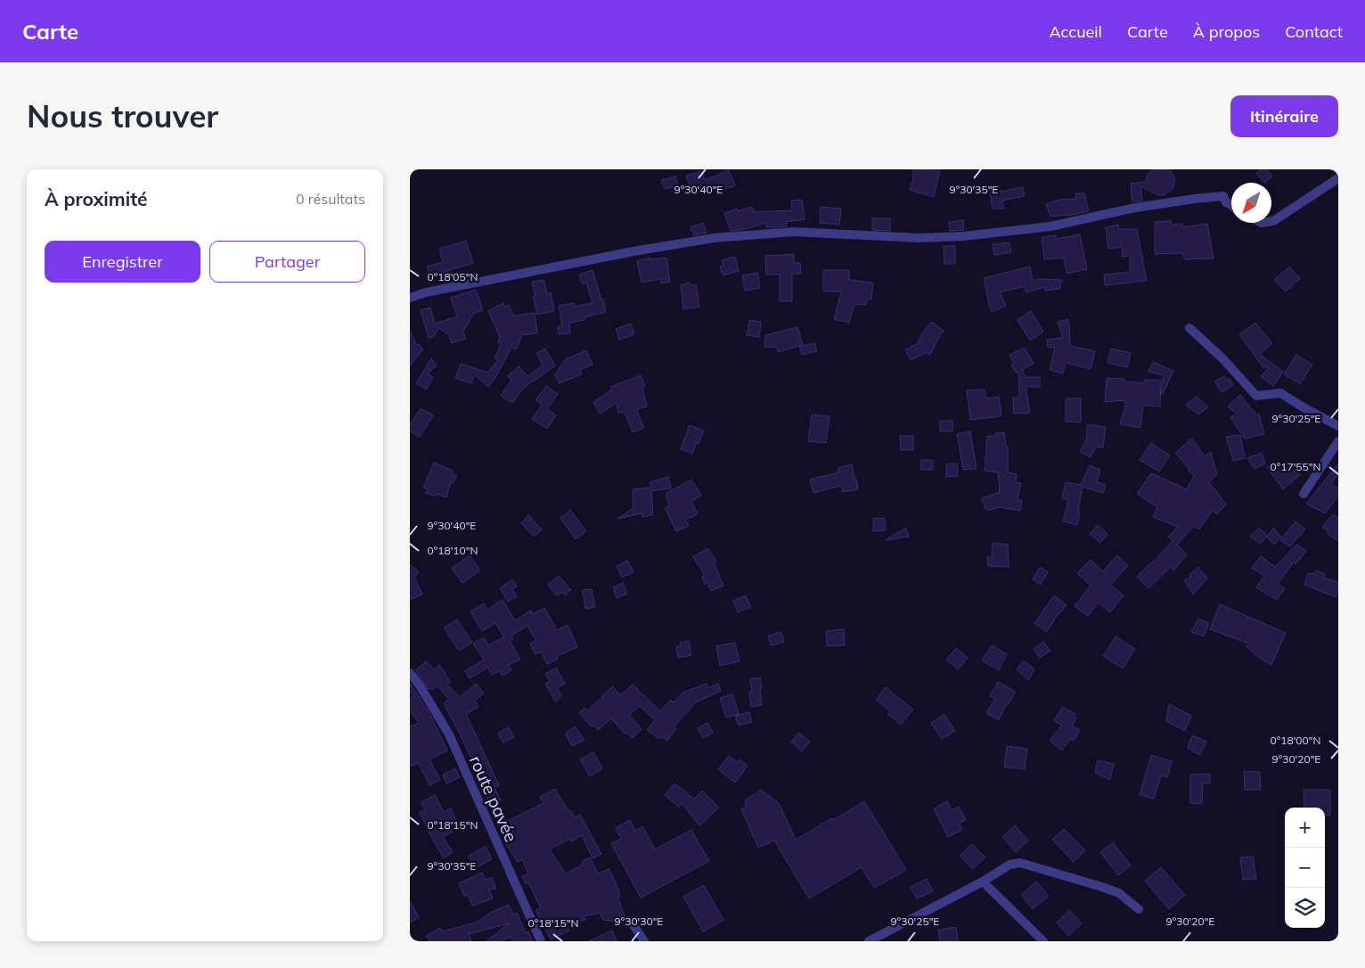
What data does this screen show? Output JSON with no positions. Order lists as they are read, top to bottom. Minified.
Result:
{"streets":{"street":["route pavée"]},"north":"bottom left","page":{"header":"Carte","nav":["Accueil","Carte","À propos","Contact"],"buttons":["Itinéraire",["Enregistrer","Partager"]],"title":"Nous trouver","heading":["À proximité","0 résultats"],"map_buttons":["+","−"]},"coordinates":["9°30'40\"E","9°30'35\"E","0°18'05\"N","9°30'25\"E","0°17'55\"N","0°18'10\"N","0°18'00\"N","9°30'20\"E","0°18'15\"N","9°30'30\"E"]}
